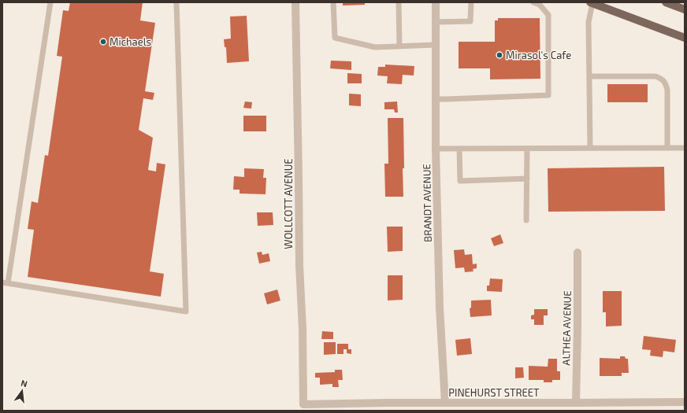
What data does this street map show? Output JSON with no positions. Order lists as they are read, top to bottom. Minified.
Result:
{"streets":{"street":["BRANDT AVENUE","WOLLCOTT AVENUE","ALTHEA AVENUE","PINEHURST STREET"]},"crossings":[["BRANDT AVENUE","PINEHURST STREET"],["WOLLCOTT AVENUE","PINEHURST STREET"],["ALTHEA AVENUE","PINEHURST STREET"]],"places":["Michaels","Mirasol's Cafe"],"north":"top"}
